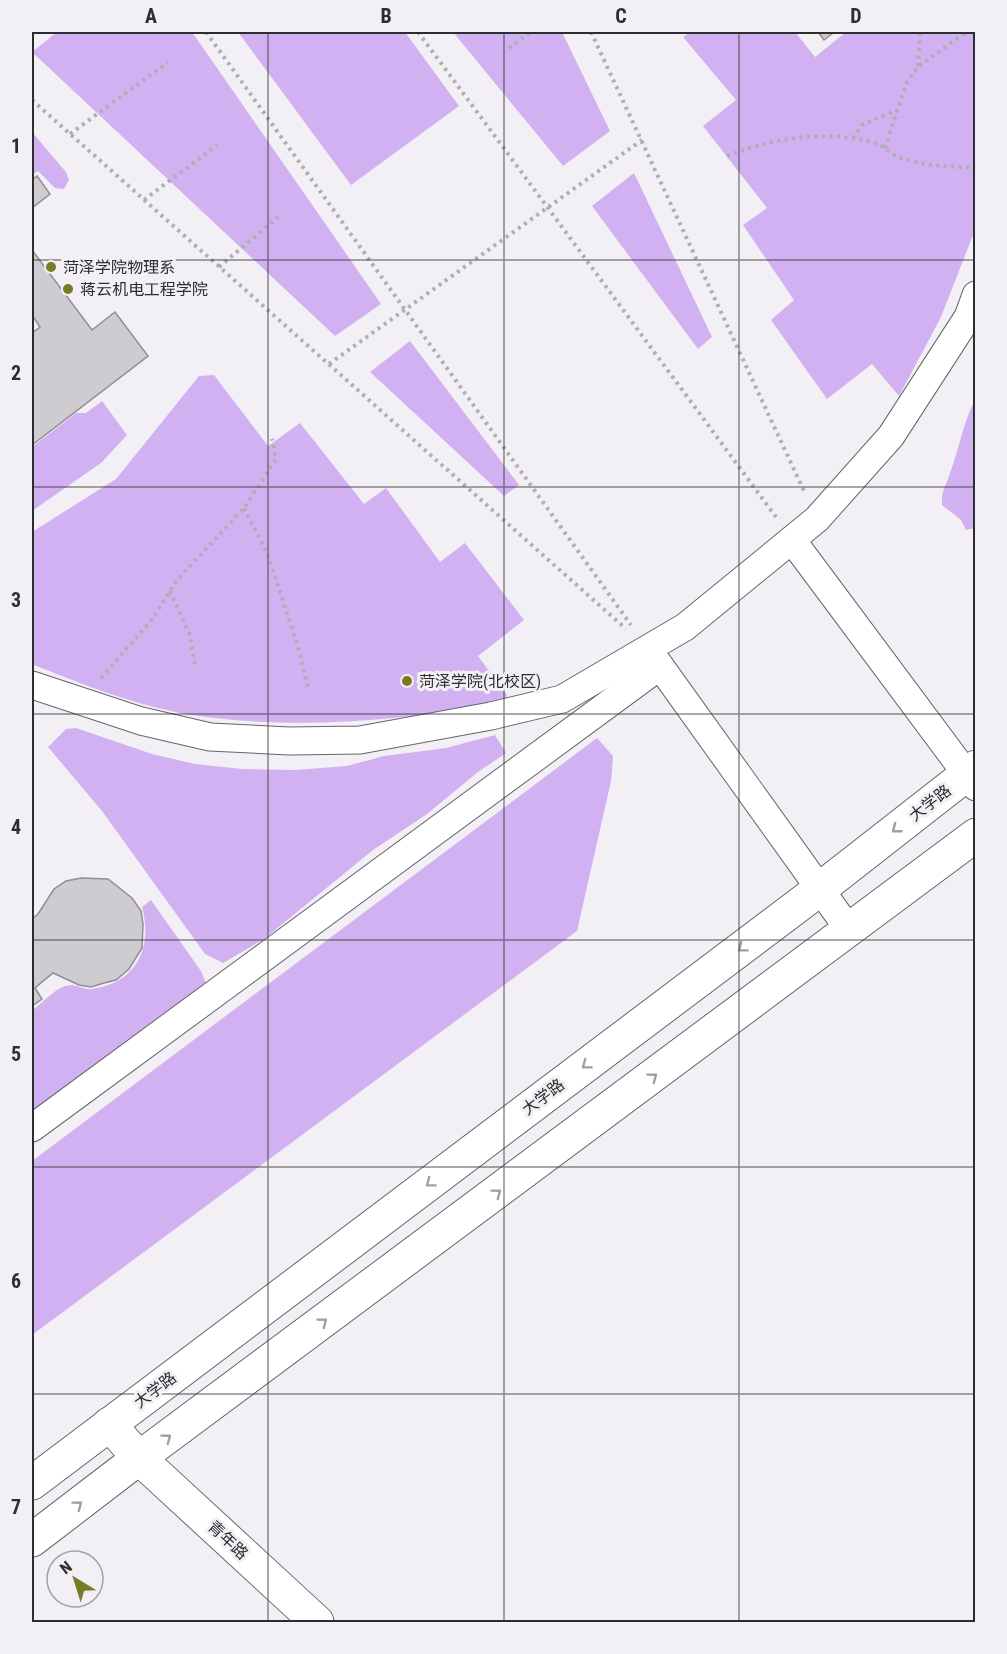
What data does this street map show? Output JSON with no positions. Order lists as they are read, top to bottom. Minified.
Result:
{"streets":{"main road":["大学路","青年路"]},"places":["菏泽学院物理系","蒋云机电工程学院","菏泽学院(北校区)"],"north":"top left","grid":{"columns":["A","B","C","D"],"rows":["1","2","3","4","5","6","7"]}}
